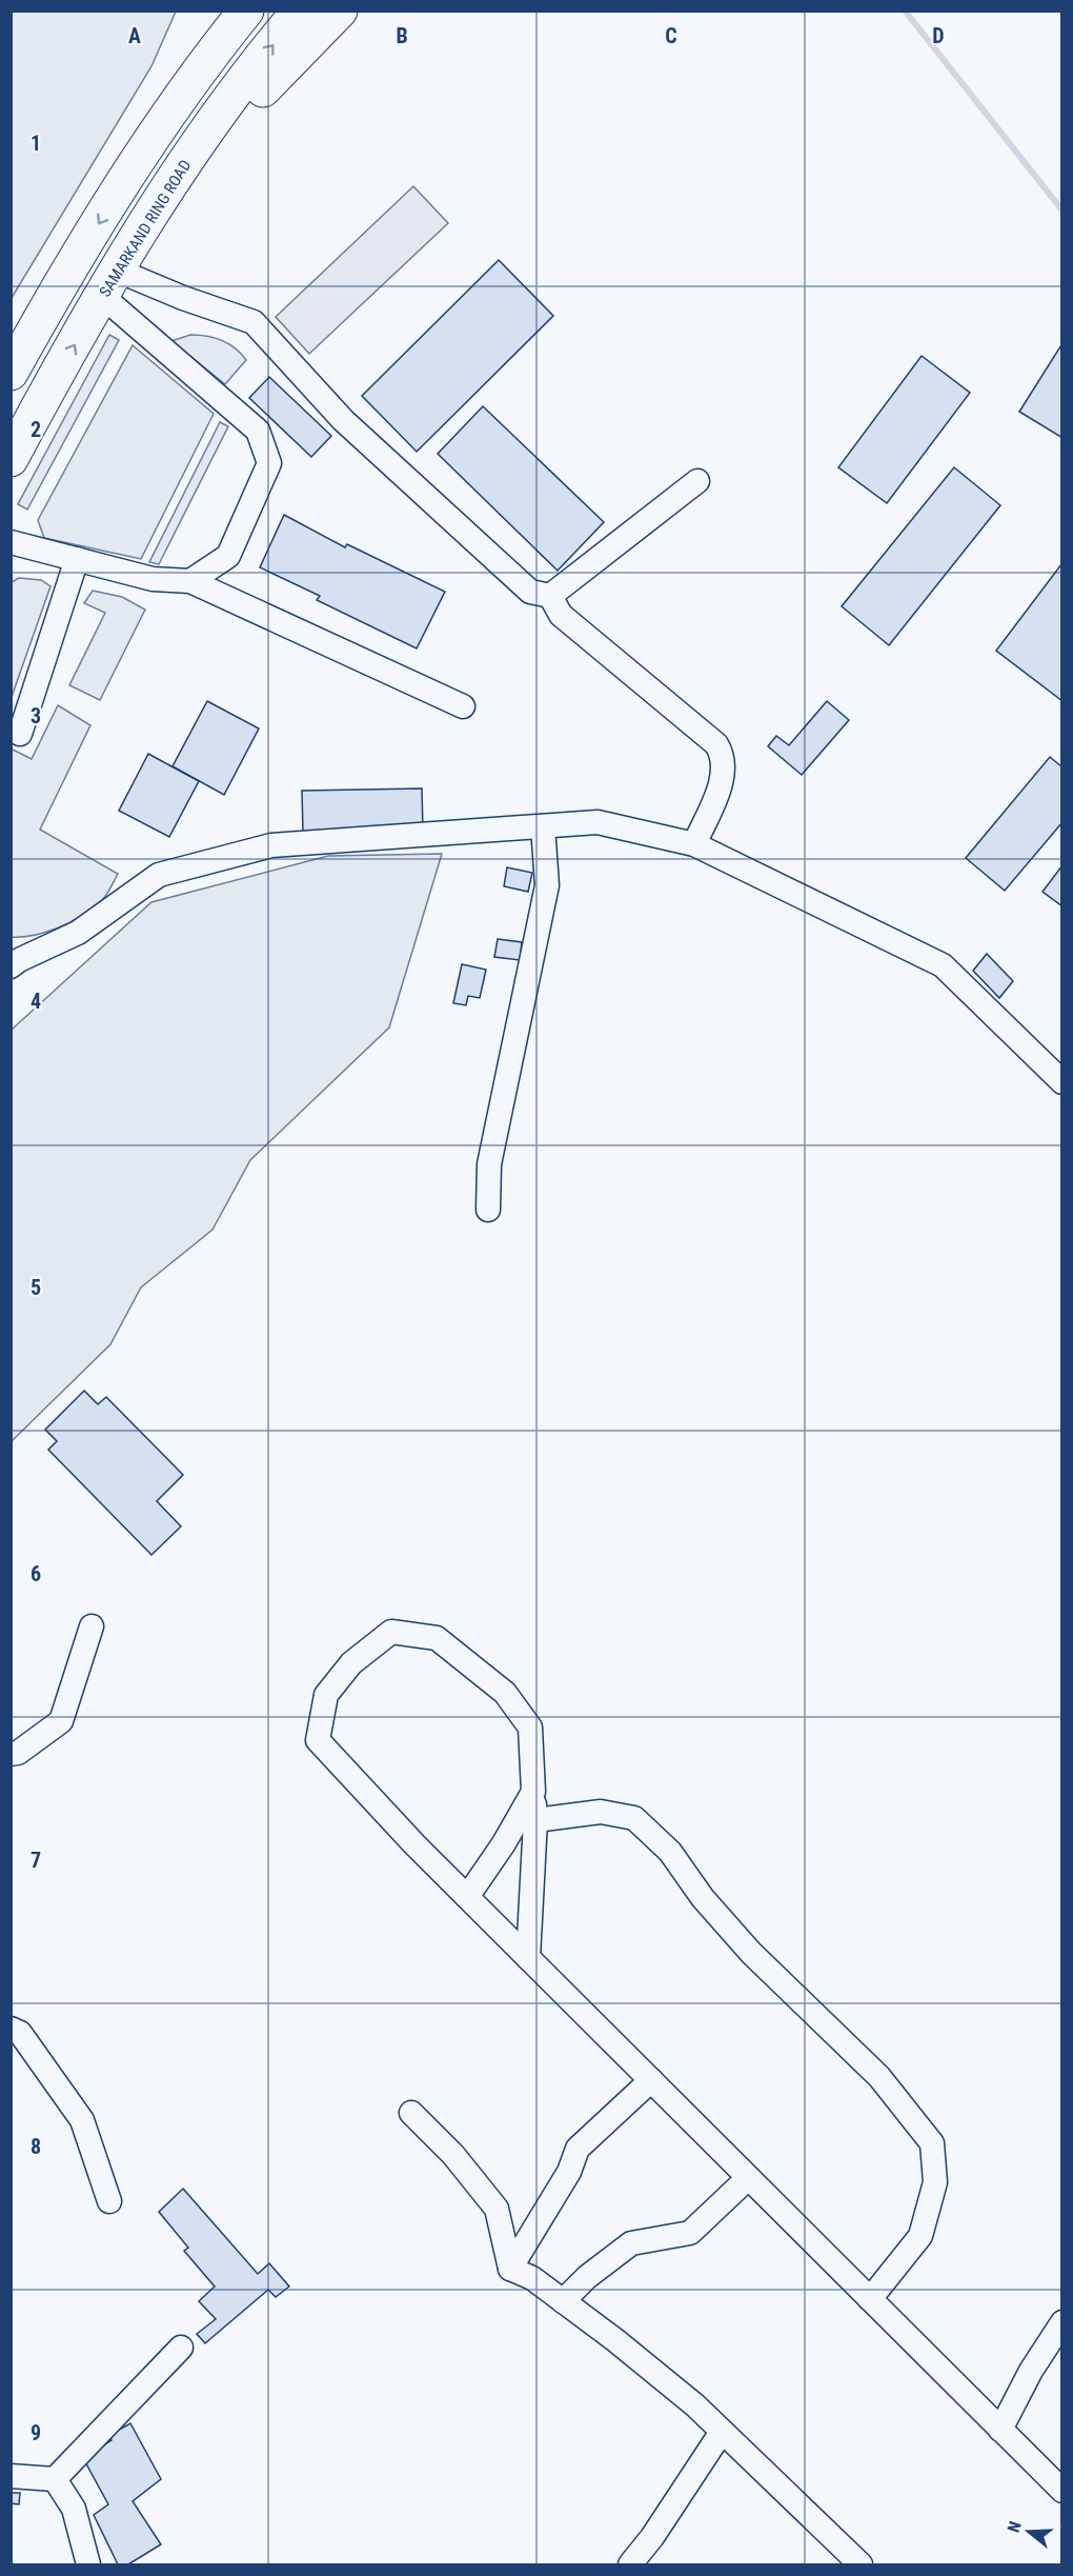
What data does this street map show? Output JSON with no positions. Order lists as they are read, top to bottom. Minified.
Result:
{"streets":{"highway":["SAMARKAND RING ROAD"]},"north":"left","grid":{"columns":["A","B","C","D"],"rows":["1","2","3","4","5","6","7","8","9"]}}
